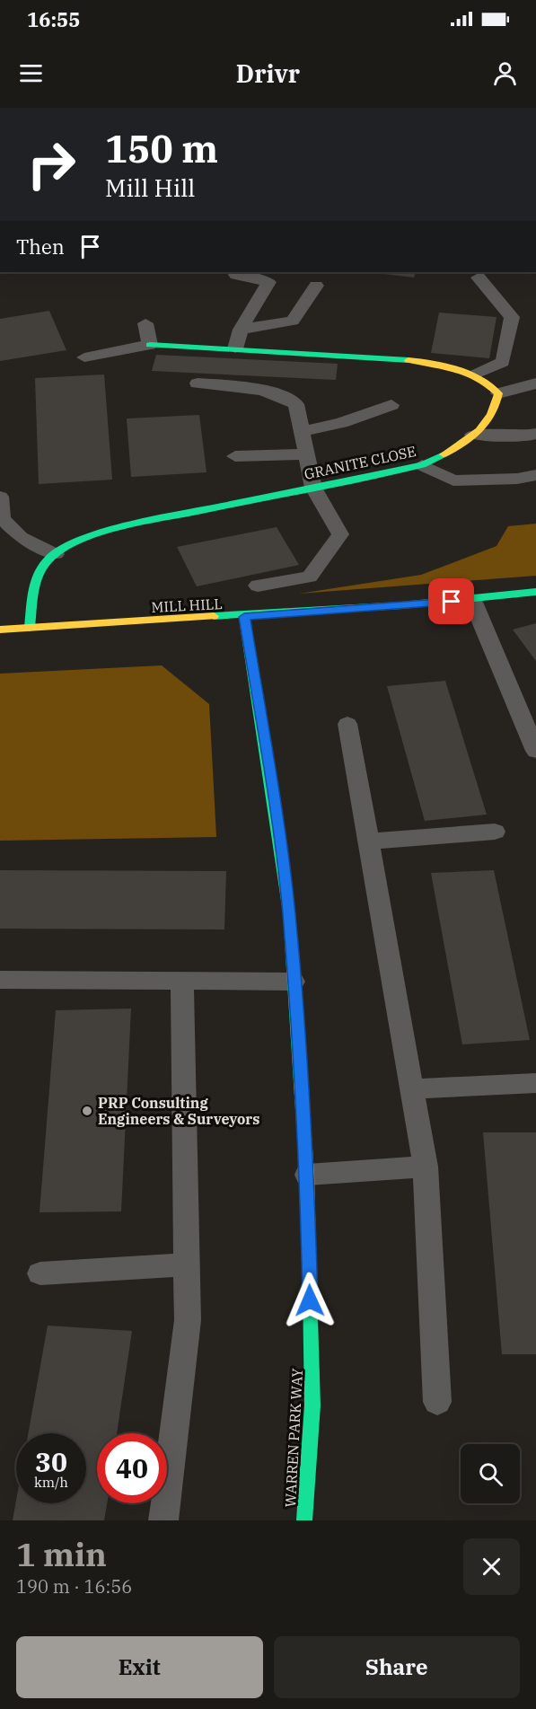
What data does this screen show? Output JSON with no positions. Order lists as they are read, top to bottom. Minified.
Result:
{"streets":{"street":["GRANITE CLOSE","MILL HILL","WARREN PARK WAY"]},"crossings":[["GRANITE CLOSE","MILL HILL"],["MILL HILL","WARREN PARK WAY"]],"places":["PRP Consulting Engineers & Surveyors"],"page":{"status":"16:55","header":"Drivr","turn":["150 m","Mill Hill"],"then":"Then","speed":"30 km/h","limit":"40","heading":["1 min","190 m · 16:56"],"buttons":["Exit","Share"]}}
